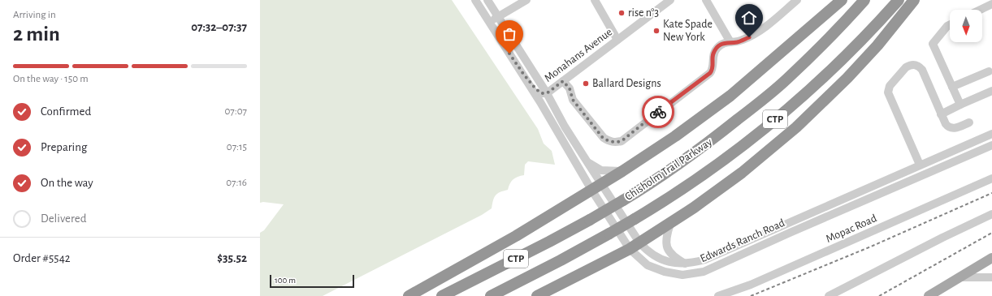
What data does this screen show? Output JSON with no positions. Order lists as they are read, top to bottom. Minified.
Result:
{"streets":{"highway":["CTP","Chisholm Trail Parkway"],"street":["Monahans Avenue","Mopac Road","Edwards Ranch Road"]},"crossings":[["Monahans Avenue","Edwards Ranch Road"]],"places":["rise n°3","Kate Spade New York","Ballard Designs"],"scale_bar":"100 m","north":"bottom","page":{"heading":["2 min","Arriving in","07:32–07:37"],"panel":["Order #5542","$35.52"],"bar":"On the way · 150 m","list":[["Confirmed","07:07"],["Preparing","07:15"],["On the way","07:16"],"Delivered"],"scale":"100 m"}}
